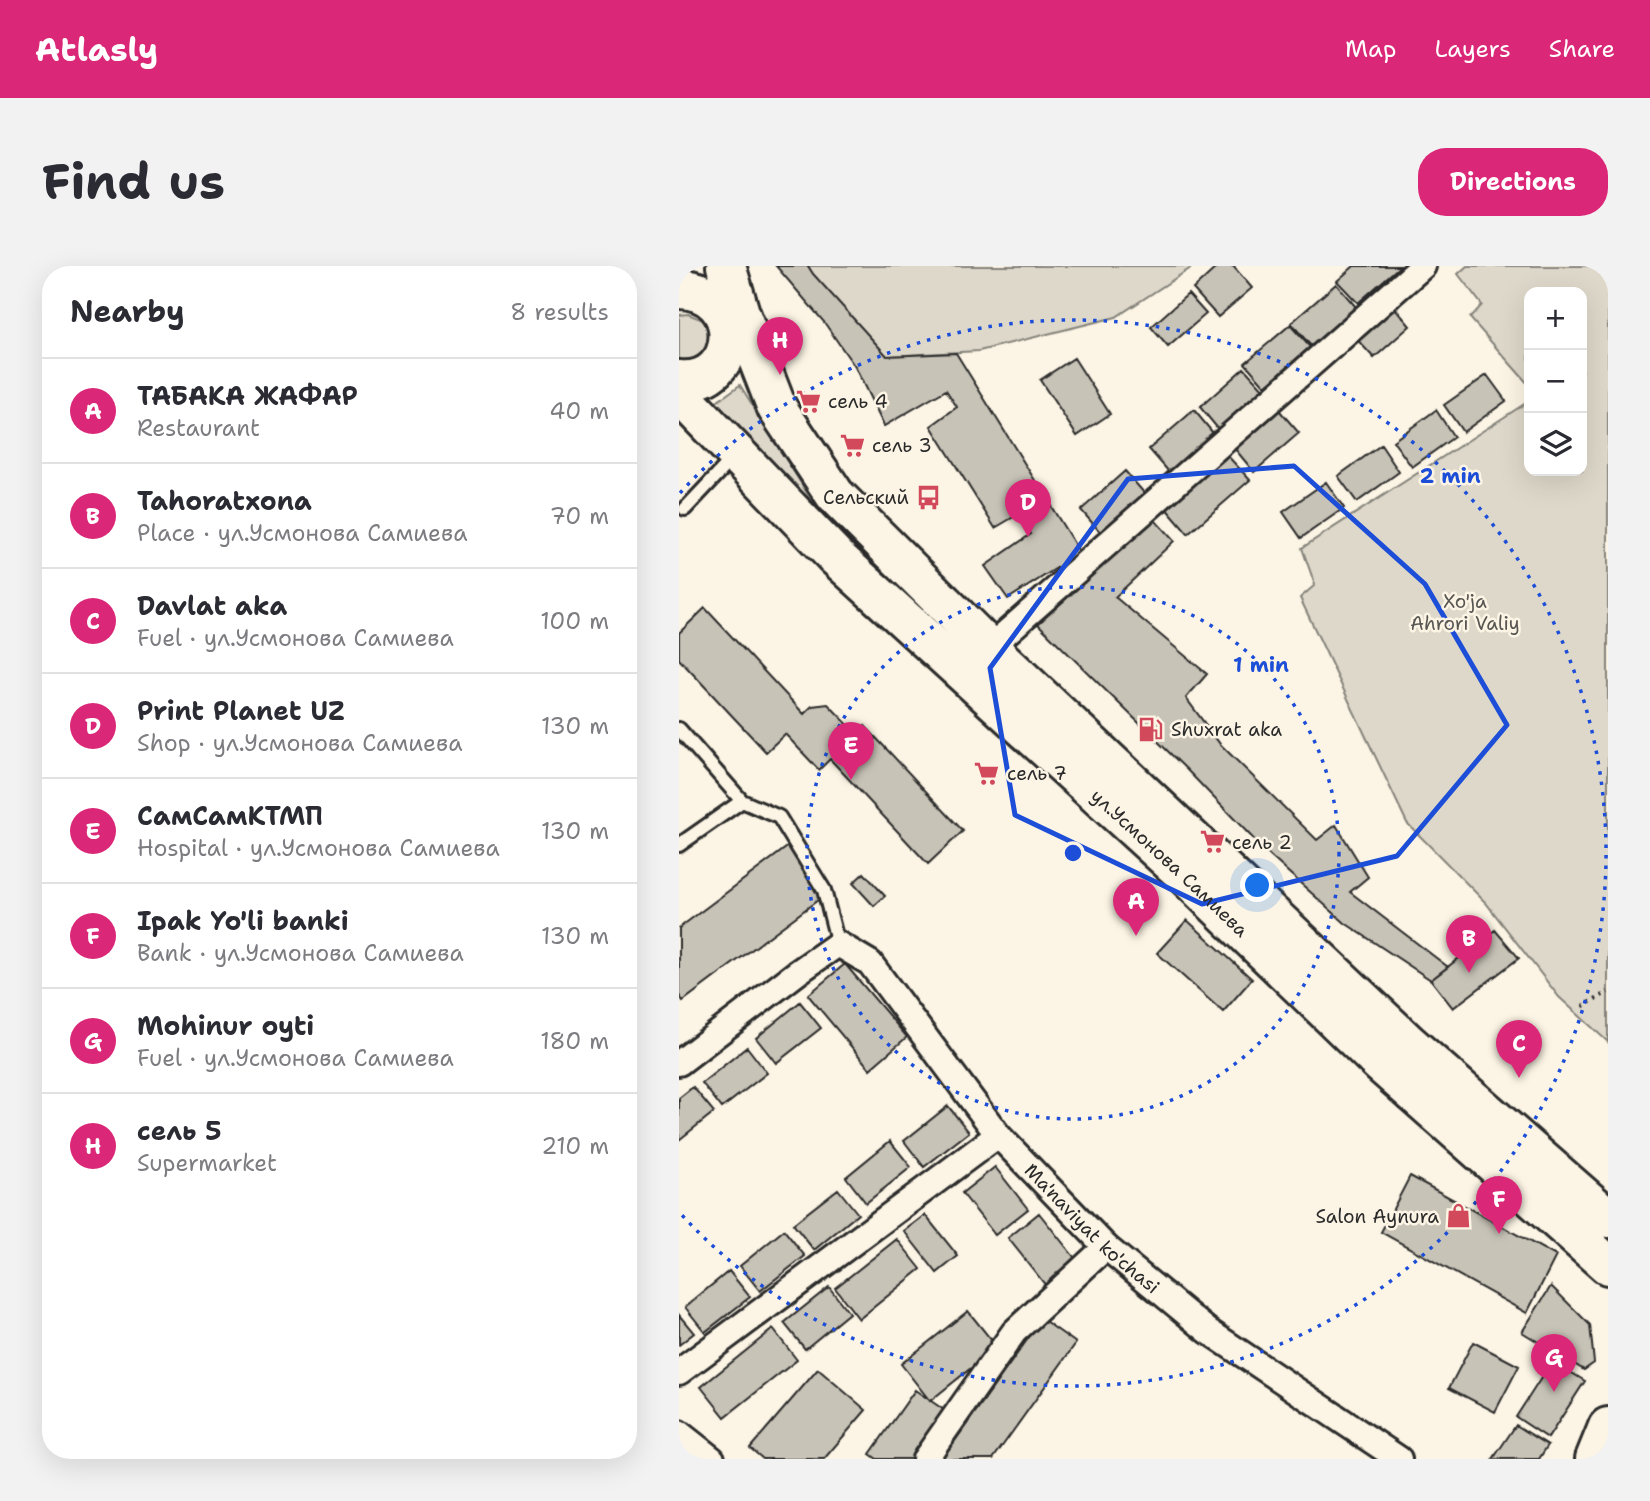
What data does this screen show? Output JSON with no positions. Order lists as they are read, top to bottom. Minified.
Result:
{"streets":{"main road":["ул.Усмонова Самиева"],"street":["Ma'naviyat ko'chasi"]},"parks":["Xo'ja Ahrori Valiy"],"places":{"supermarket":["сель 4","сель 3","сель 7","сель 2"],"bus stop":["Сельский"],"fuel station":["Shuxrat aka"],"shop":["Salon Aynura"]},"page":{"header":"Atlasly","nav":["Map","Layers","Share"],"buttons":"Directions","title":"Find us","heading":["Nearby","8 results"],"map_buttons":["+","−"],"pins":["H","D","E","A","B","C","F","G"],"list":[{"mark":"A","name":"ТАБАКА ЖАФАР","note":"Restaurant","value":"40 m"},{"mark":"B","name":"Tahoratxona","note":"Place · ул.Усмонова Самиева","value":"70 m"},{"mark":"C","name":"Davlat aka","note":"Fuel · ул.Усмонова Самиева","value":"100 m"},{"mark":"D","name":"Print Planet UZ","note":"Shop · ул.Усмонова Самиева","value":"130 m"},{"mark":"E","name":"СамСамКТМП","note":"Hospital · ул.Усмонова Самиева","value":"130 m"},{"mark":"F","name":"Ipak Yo'li banki","note":"Bank · ул.Усмонова Самиева","value":"130 m"},{"mark":"G","name":"Mohinur oyti","note":"Fuel · ул.Усмонова Самиева","value":"180 m"},{"mark":"H","name":"сель 5","note":"Supermarket","value":"210 m"}]},"rings":["2 min","1 min"]}
